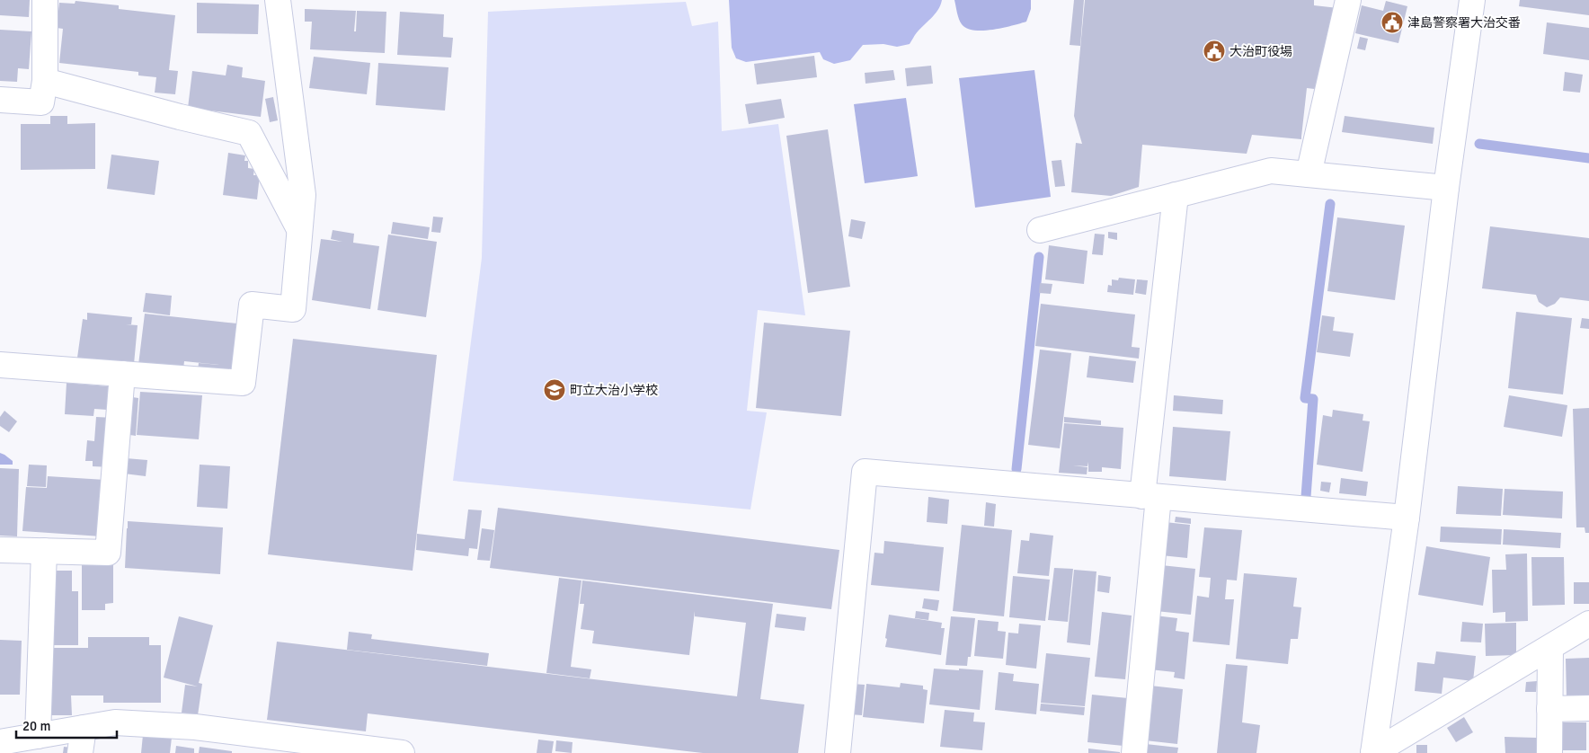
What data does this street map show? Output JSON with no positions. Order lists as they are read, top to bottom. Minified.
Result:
{"places":{"public building":["津島警察署大治交番","大治町役場"],"school or university":["町立大治小学校"]},"scale_bar":"20 m"}
